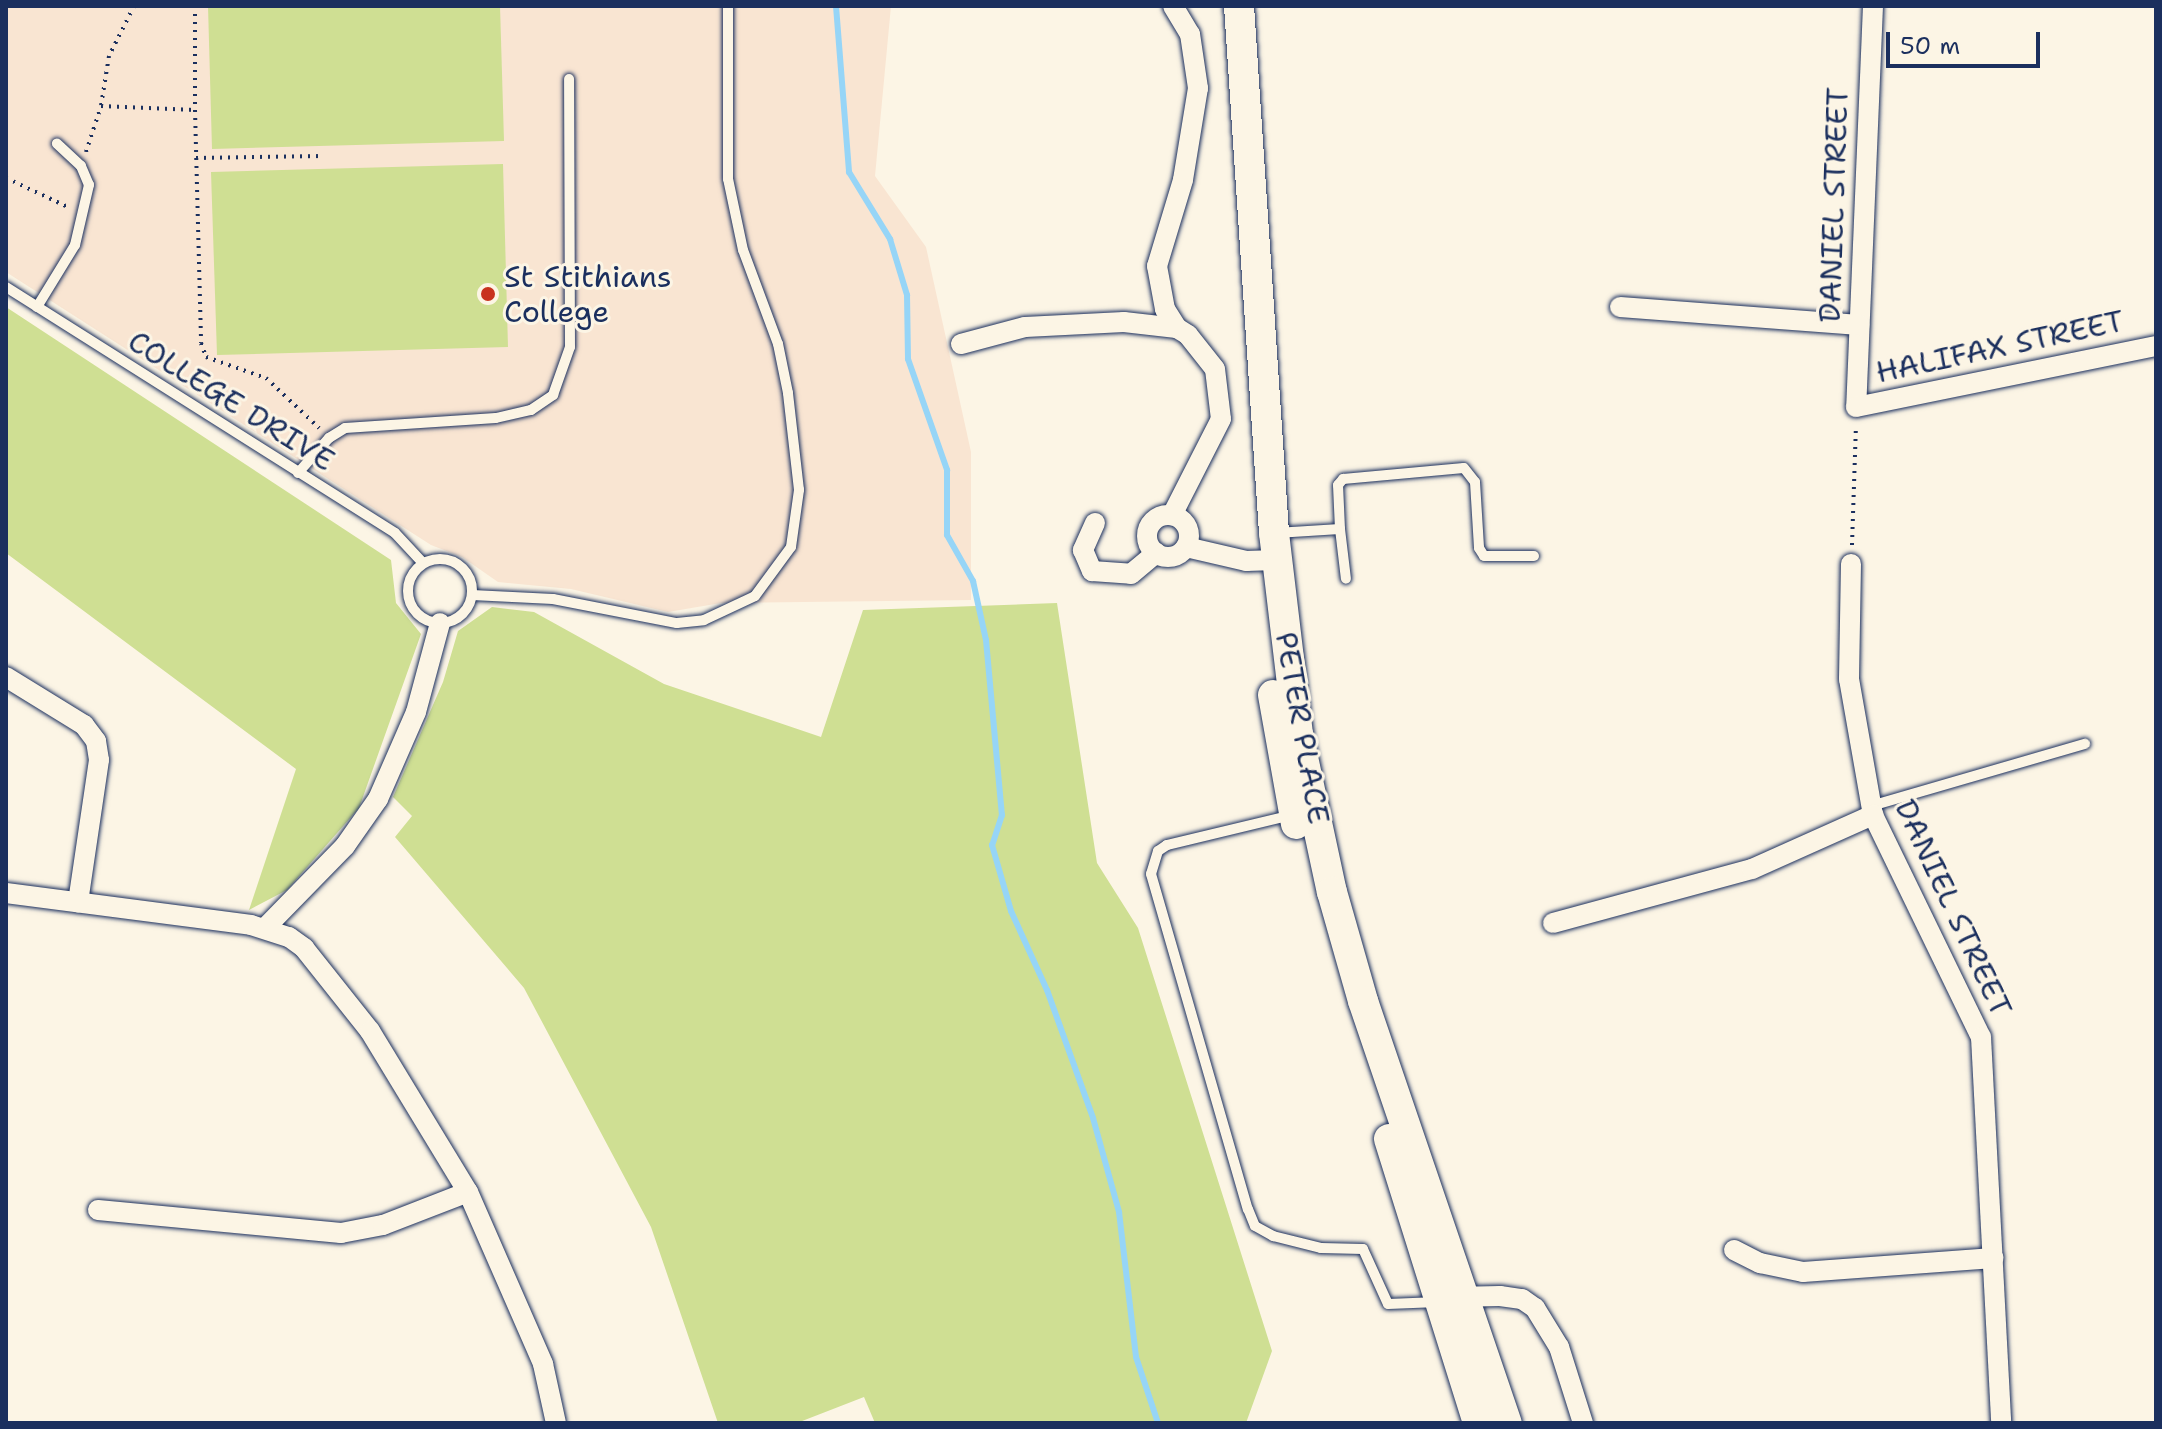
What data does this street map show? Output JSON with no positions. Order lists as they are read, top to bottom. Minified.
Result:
{"streets":{"main road":["PETER PLACE"],"street":["DANIEL STREET","HALIFAX STREET"],"lane":["COLLEGE DRIVE"]},"crossings":[["DANIEL STREET","HALIFAX STREET"]],"places":["St Stithians College"],"scale_bar":"50 m"}
